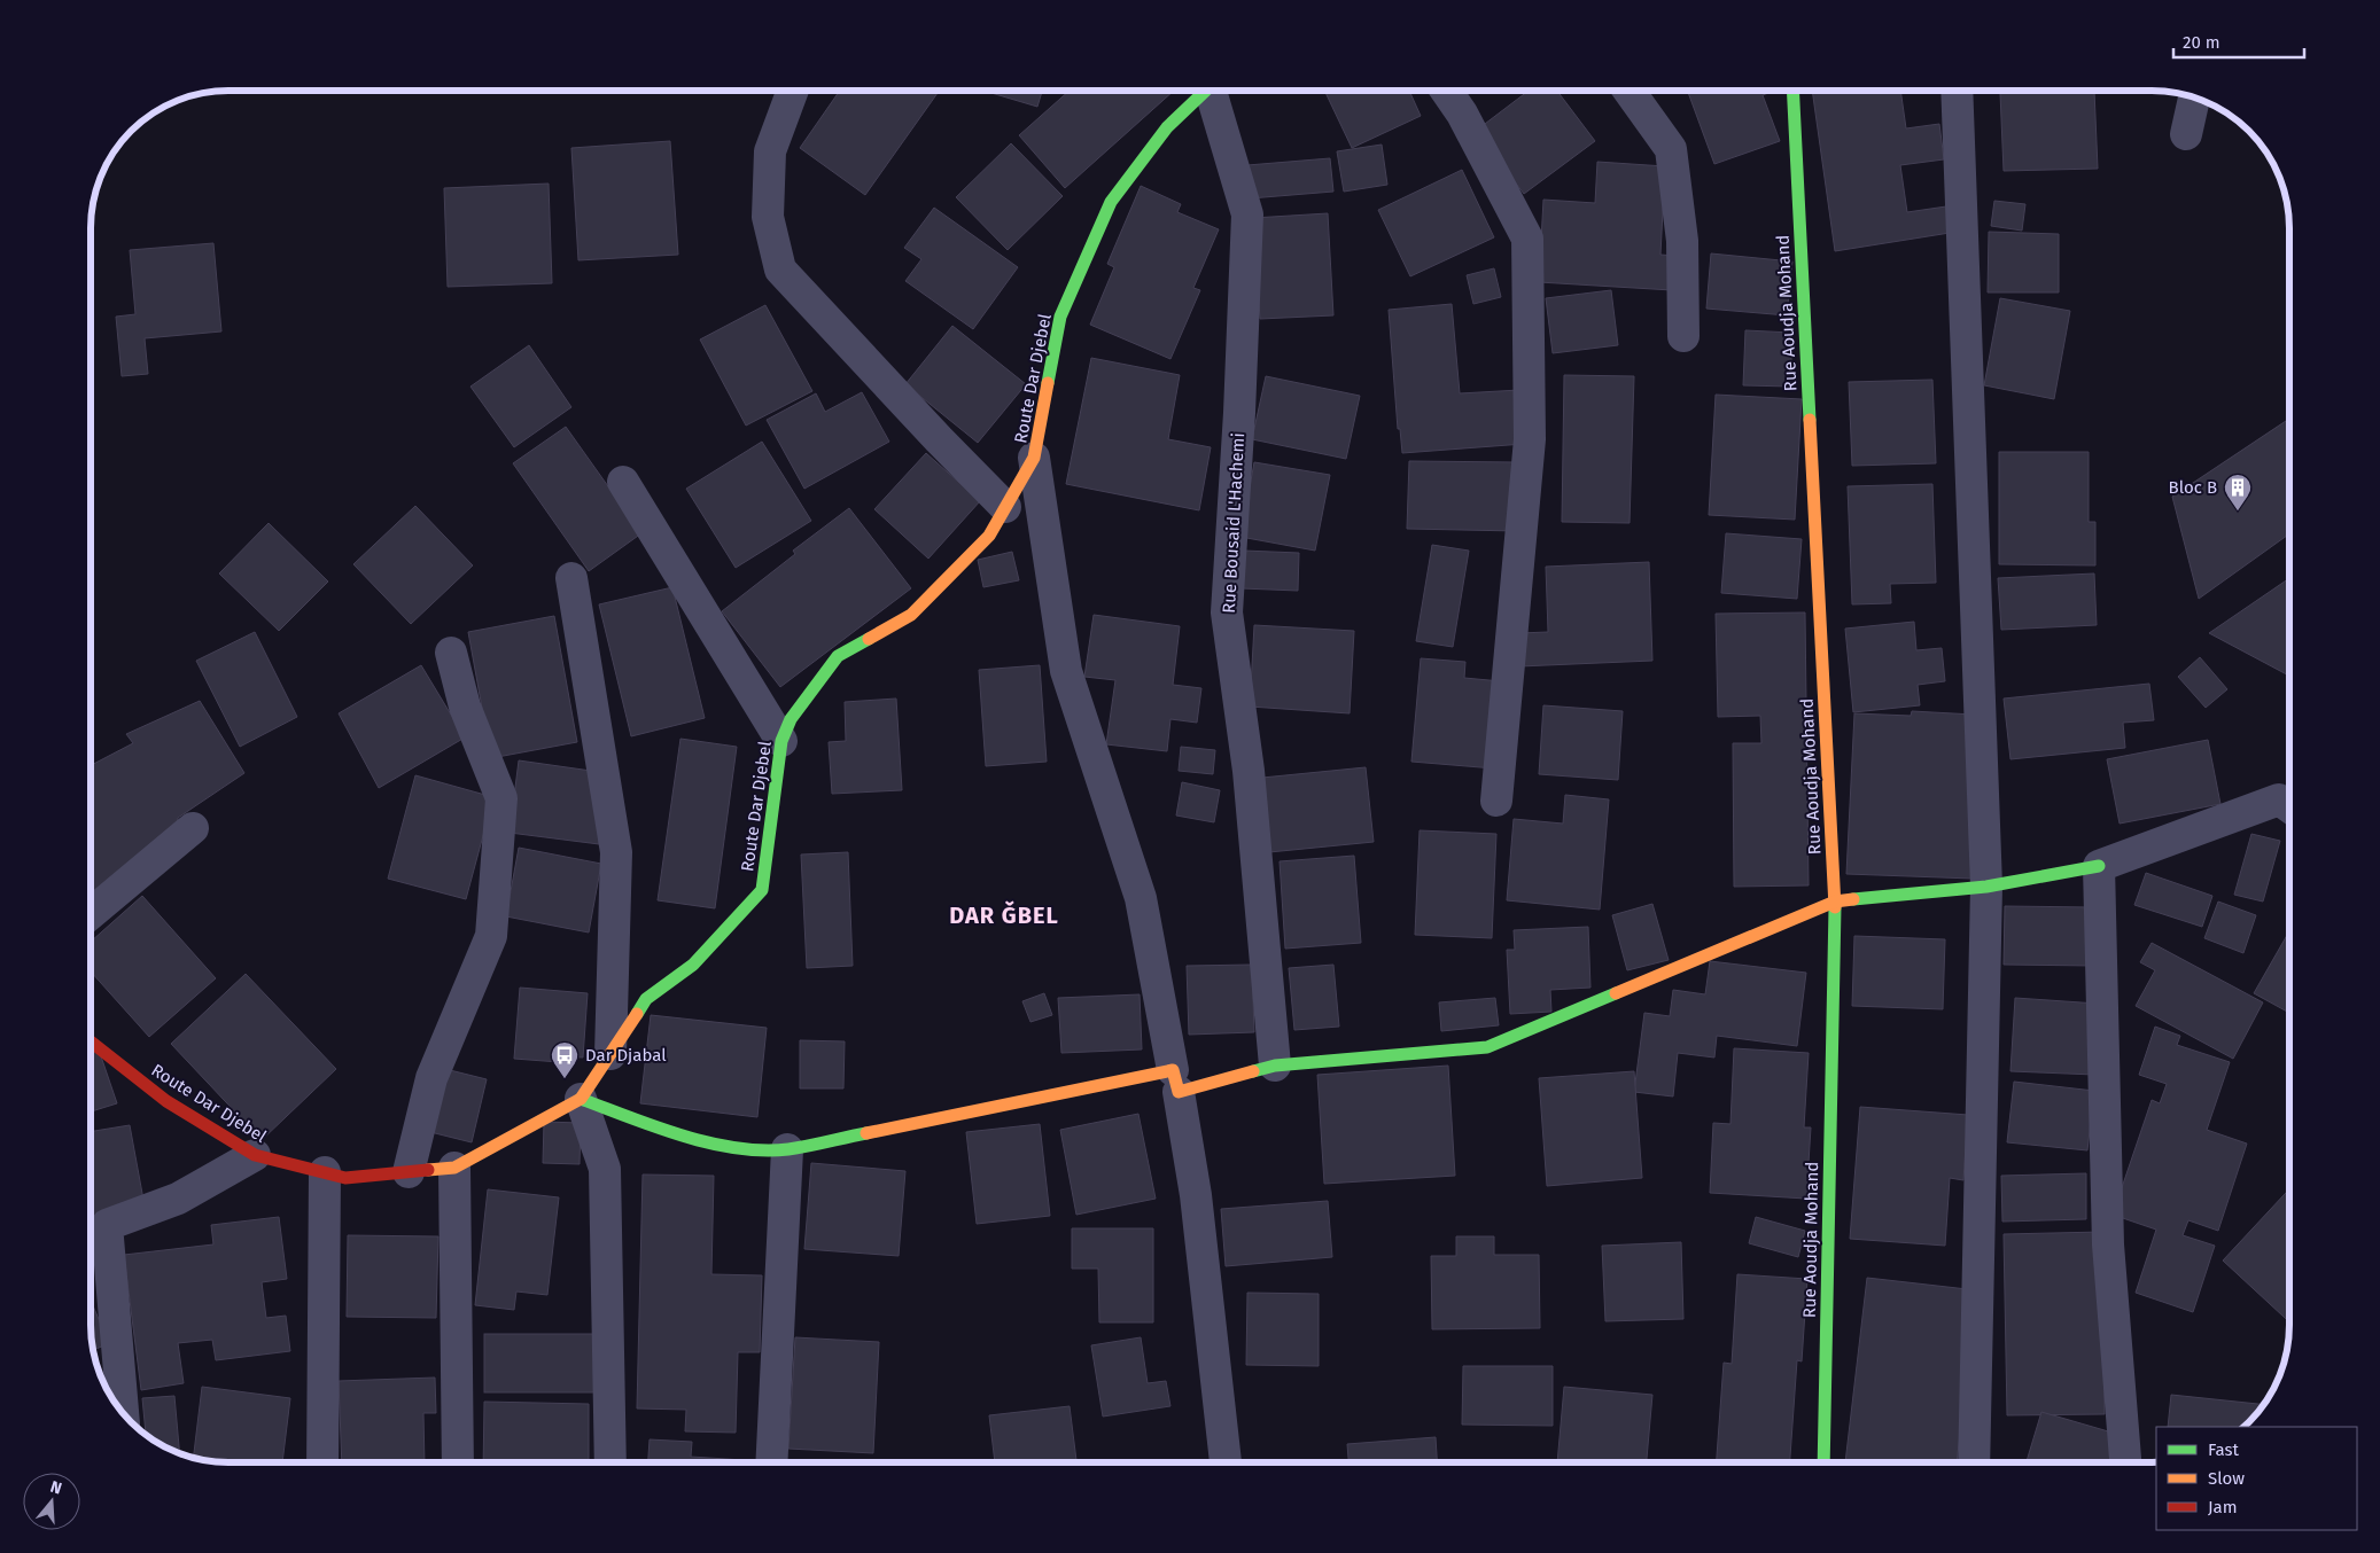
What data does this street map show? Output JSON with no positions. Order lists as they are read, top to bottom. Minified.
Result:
{"streets":{"street":["Rue Aoudja Mohand","Route Dar Djebel","Rue Bousaid L'Hachemi"]},"districts":["DAR ǦBEL"],"places":{"building":["Bloc B"],"bus stop":["Dar Djabal"]},"legend":["Fast","Slow","Jam"],"scale_bar":"20 m","north":"top"}
